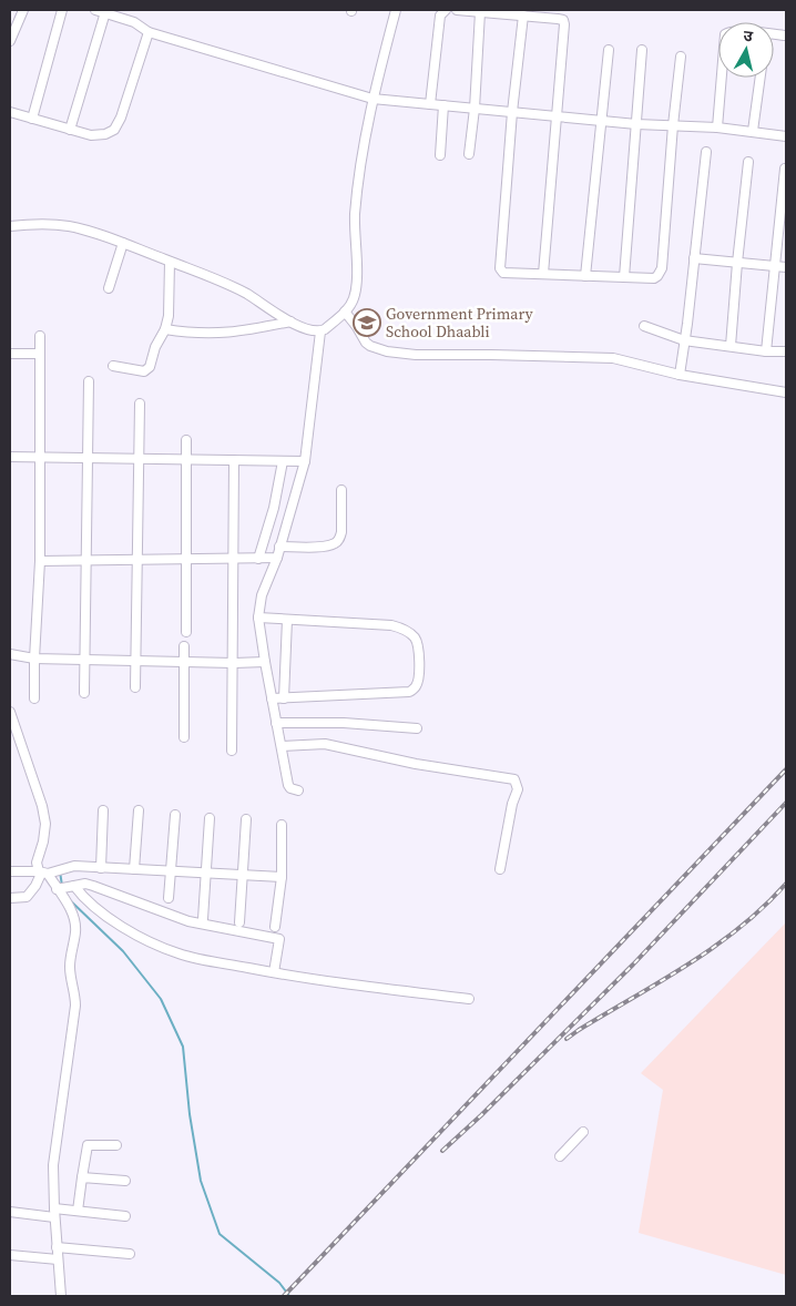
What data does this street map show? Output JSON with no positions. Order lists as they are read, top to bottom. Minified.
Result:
{"places":{"school or university":["Government Primary School Dhaabli"]},"north":"top"}
